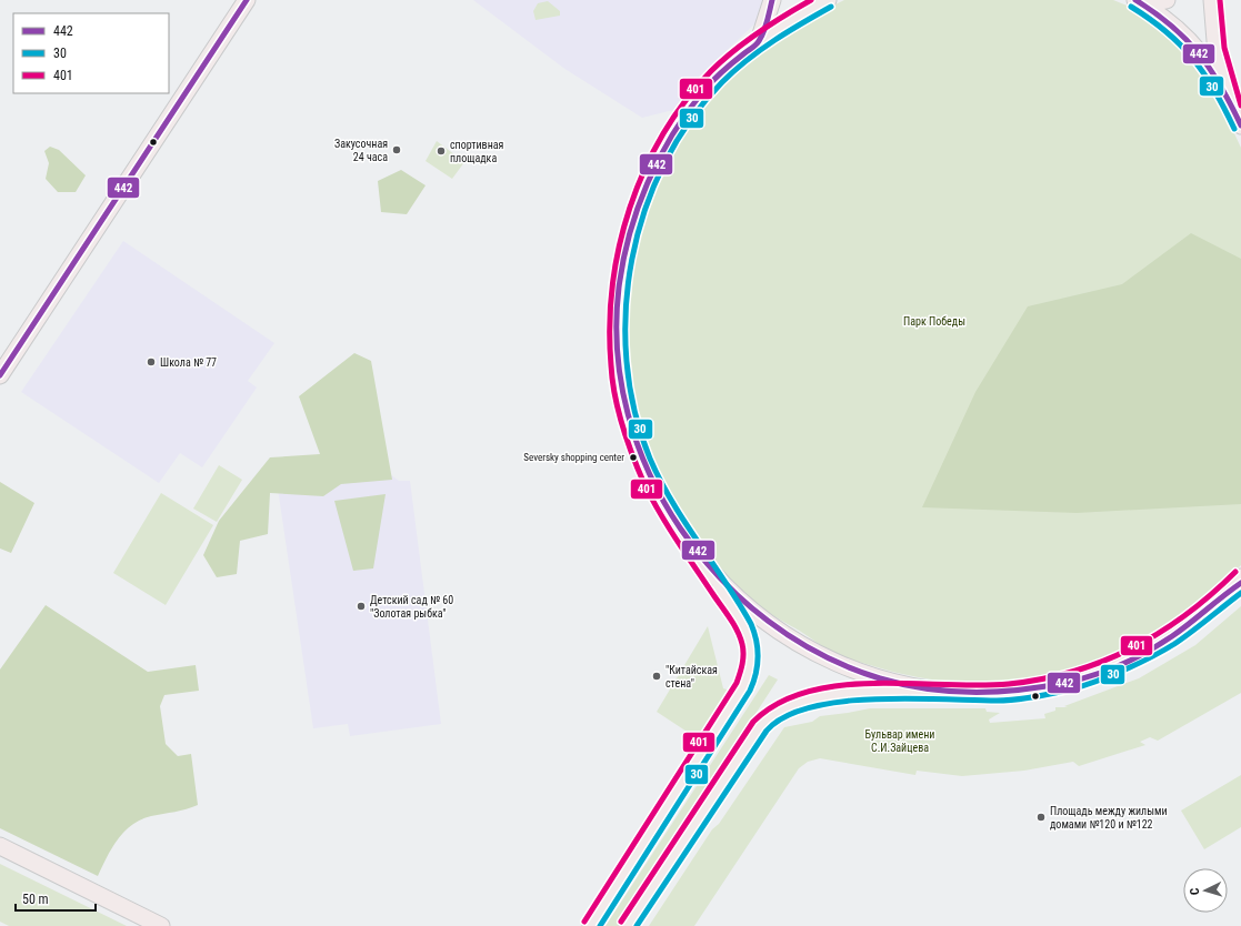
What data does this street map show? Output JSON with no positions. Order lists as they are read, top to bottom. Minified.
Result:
{"parks":["Парк Победы","Бульвар имени С.И.Зайцева"],"places":["Закусочная 24 часа","спортивная площадка","Школа № 77","Seversky shopping center","Детский сад № 60 \"Золотая рыбка\"","\"Китайская стена\"","Площадь между жилыми домами №120 и №122"],"lines":["transit line 442","transit line 401","transit line 30"],"legend":["442","30","401"],"scale_bar":"50 m","north":"left"}
